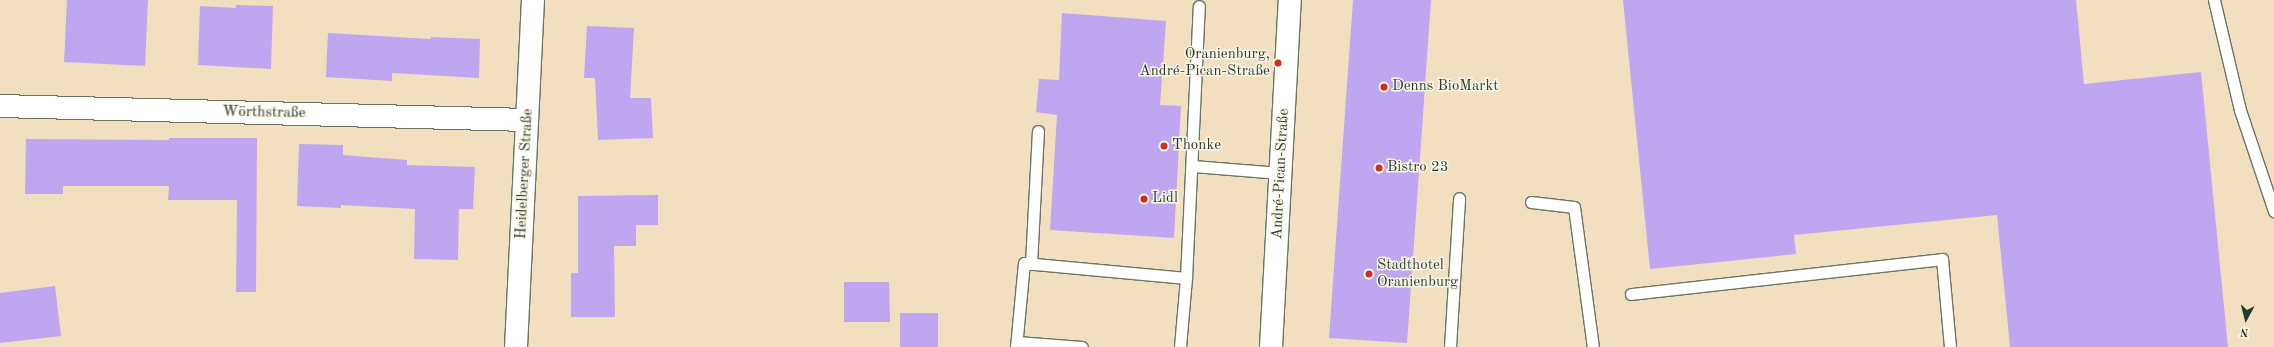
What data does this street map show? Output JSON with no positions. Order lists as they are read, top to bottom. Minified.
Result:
{"streets":{"street":["Wörthstraße","Heidelberger Straße","André-Pican-Straße"]},"crossings":[["Wörthstraße","Heidelberger Straße"]],"places":["Oranienburg, André-Pican-Straße","Denns BioMarkt","Thonke","Bistro 23","Lidl","Stadthotel Oranienburg"],"north":"bottom"}
